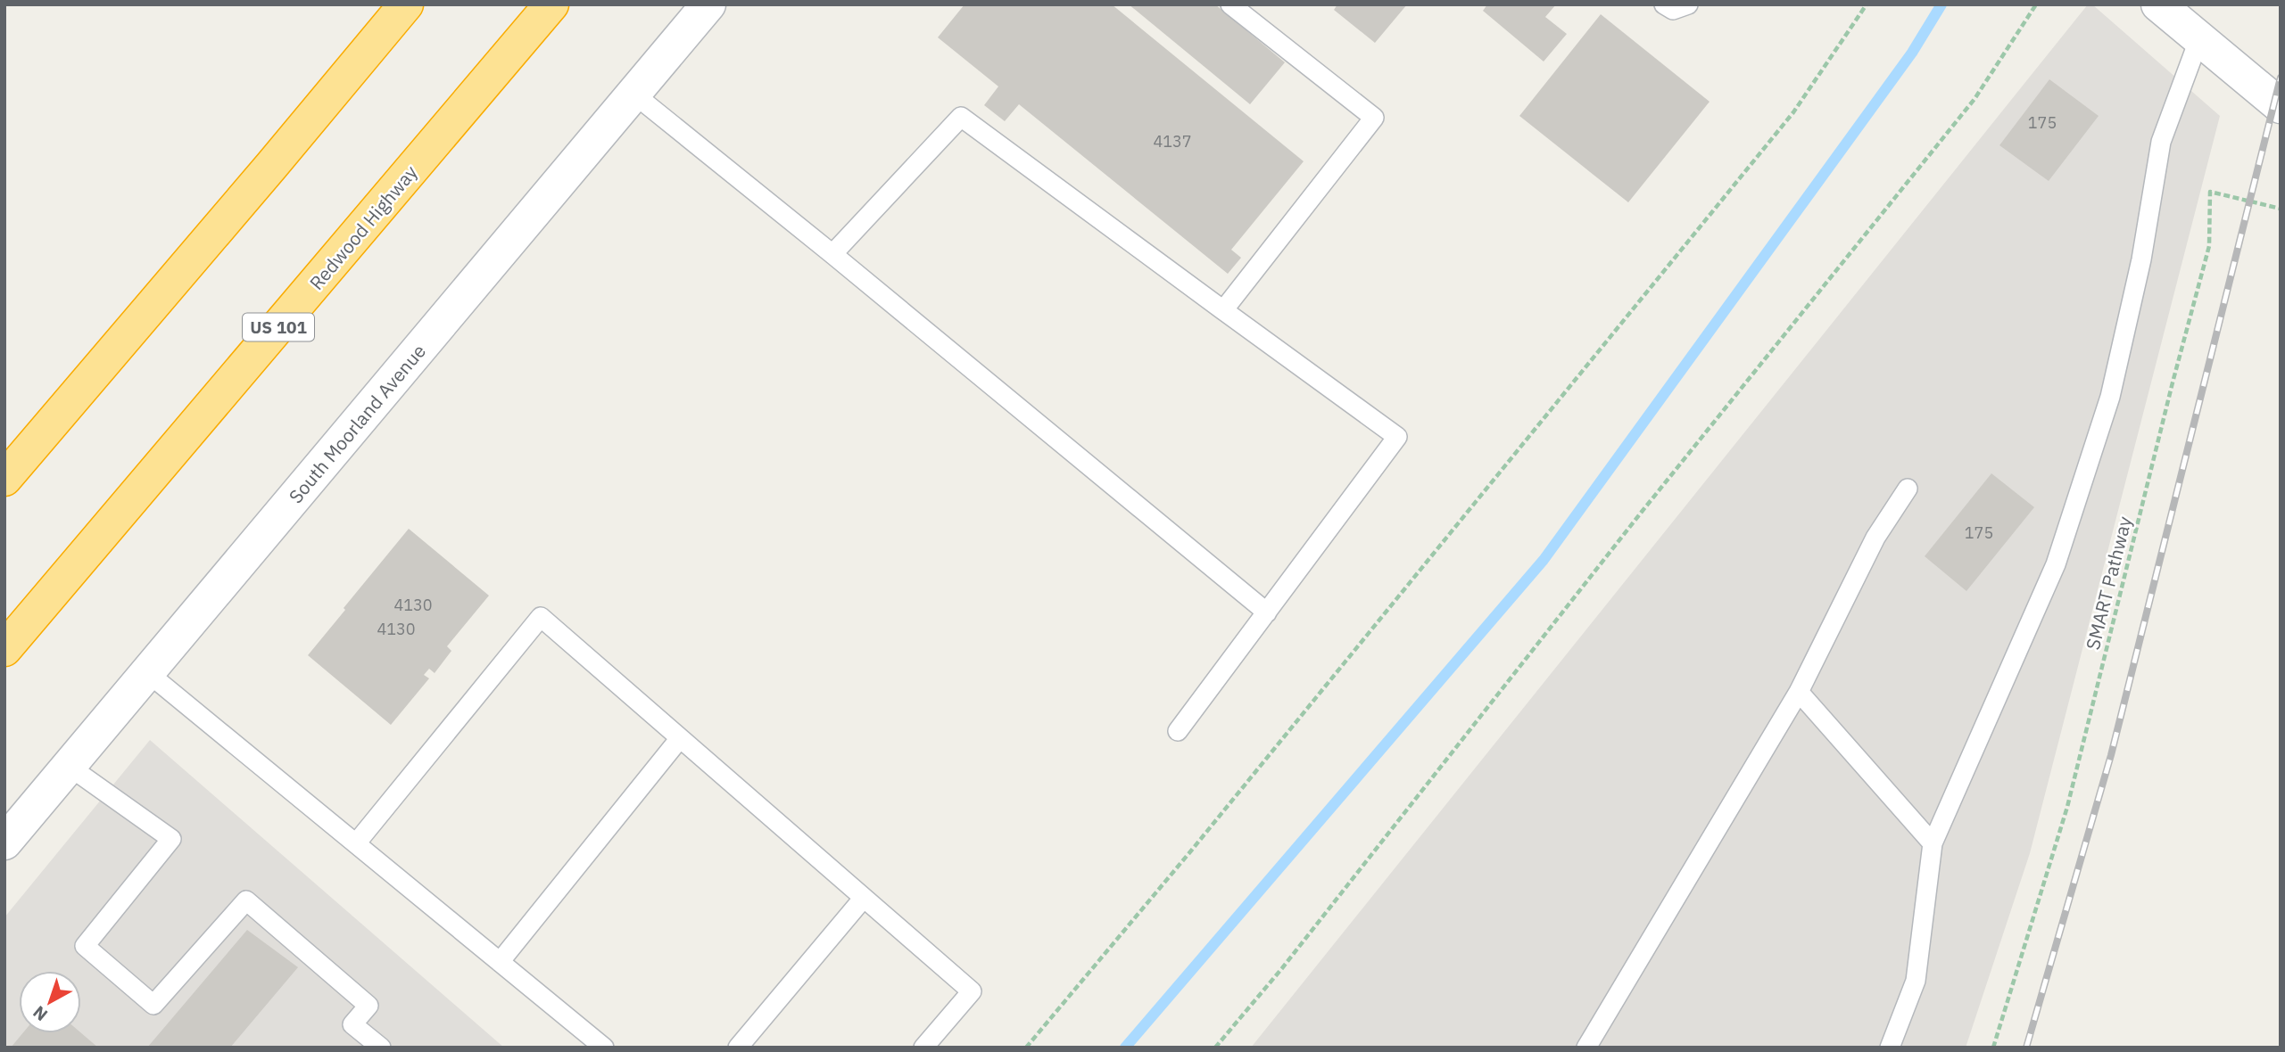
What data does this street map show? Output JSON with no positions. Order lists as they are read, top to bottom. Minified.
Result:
{"streets":{"highway":["Redwood Highway","US 101"],"street":["South Moorland Avenue"],"path":["SMART Pathway"]},"house_numbers":["175","4137","175","4130","4130"],"north":"bottom left"}
